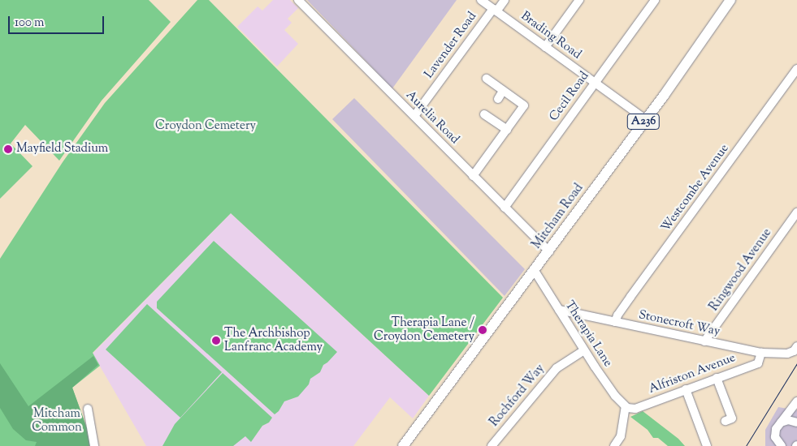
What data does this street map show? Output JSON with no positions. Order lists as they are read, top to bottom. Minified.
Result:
{"streets":{"main road":["A236","Mitcham Road"],"street":["Brading Road","Lavender Road","Cecil Road","Aurelia Road","Westcombe Avenue","Ringwood Avenue","Stonecroft Way","Therapia Lane","Alfriston Avenue","Rochford Way"]},"crossings":[["Brading Road","Lavender Road"],["Brading Road","Cecil Road"],["Brading Road","Mitcham Road"],["Lavender Road","Aurelia Road"],["Cecil Road","Aurelia Road"],["Aurelia Road","Mitcham Road"],["Westcombe Avenue","Stonecroft Way"],["Mitcham Road","Therapia Lane"],["Ringwood Avenue","Stonecroft Way"],["Stonecroft Way","Therapia Lane"],["Stonecroft Way","Alfriston Avenue"],["Therapia Lane","Alfriston Avenue"],["Therapia Lane","Rochford Way"]],"parks":["Croydon Cemetery","Mitcham Common"],"places":["Mayfield Stadium","Therapia Lane / Croydon Cemetery","The Archbishop Lanfranc Academy"],"scale_bar":"100 m"}
